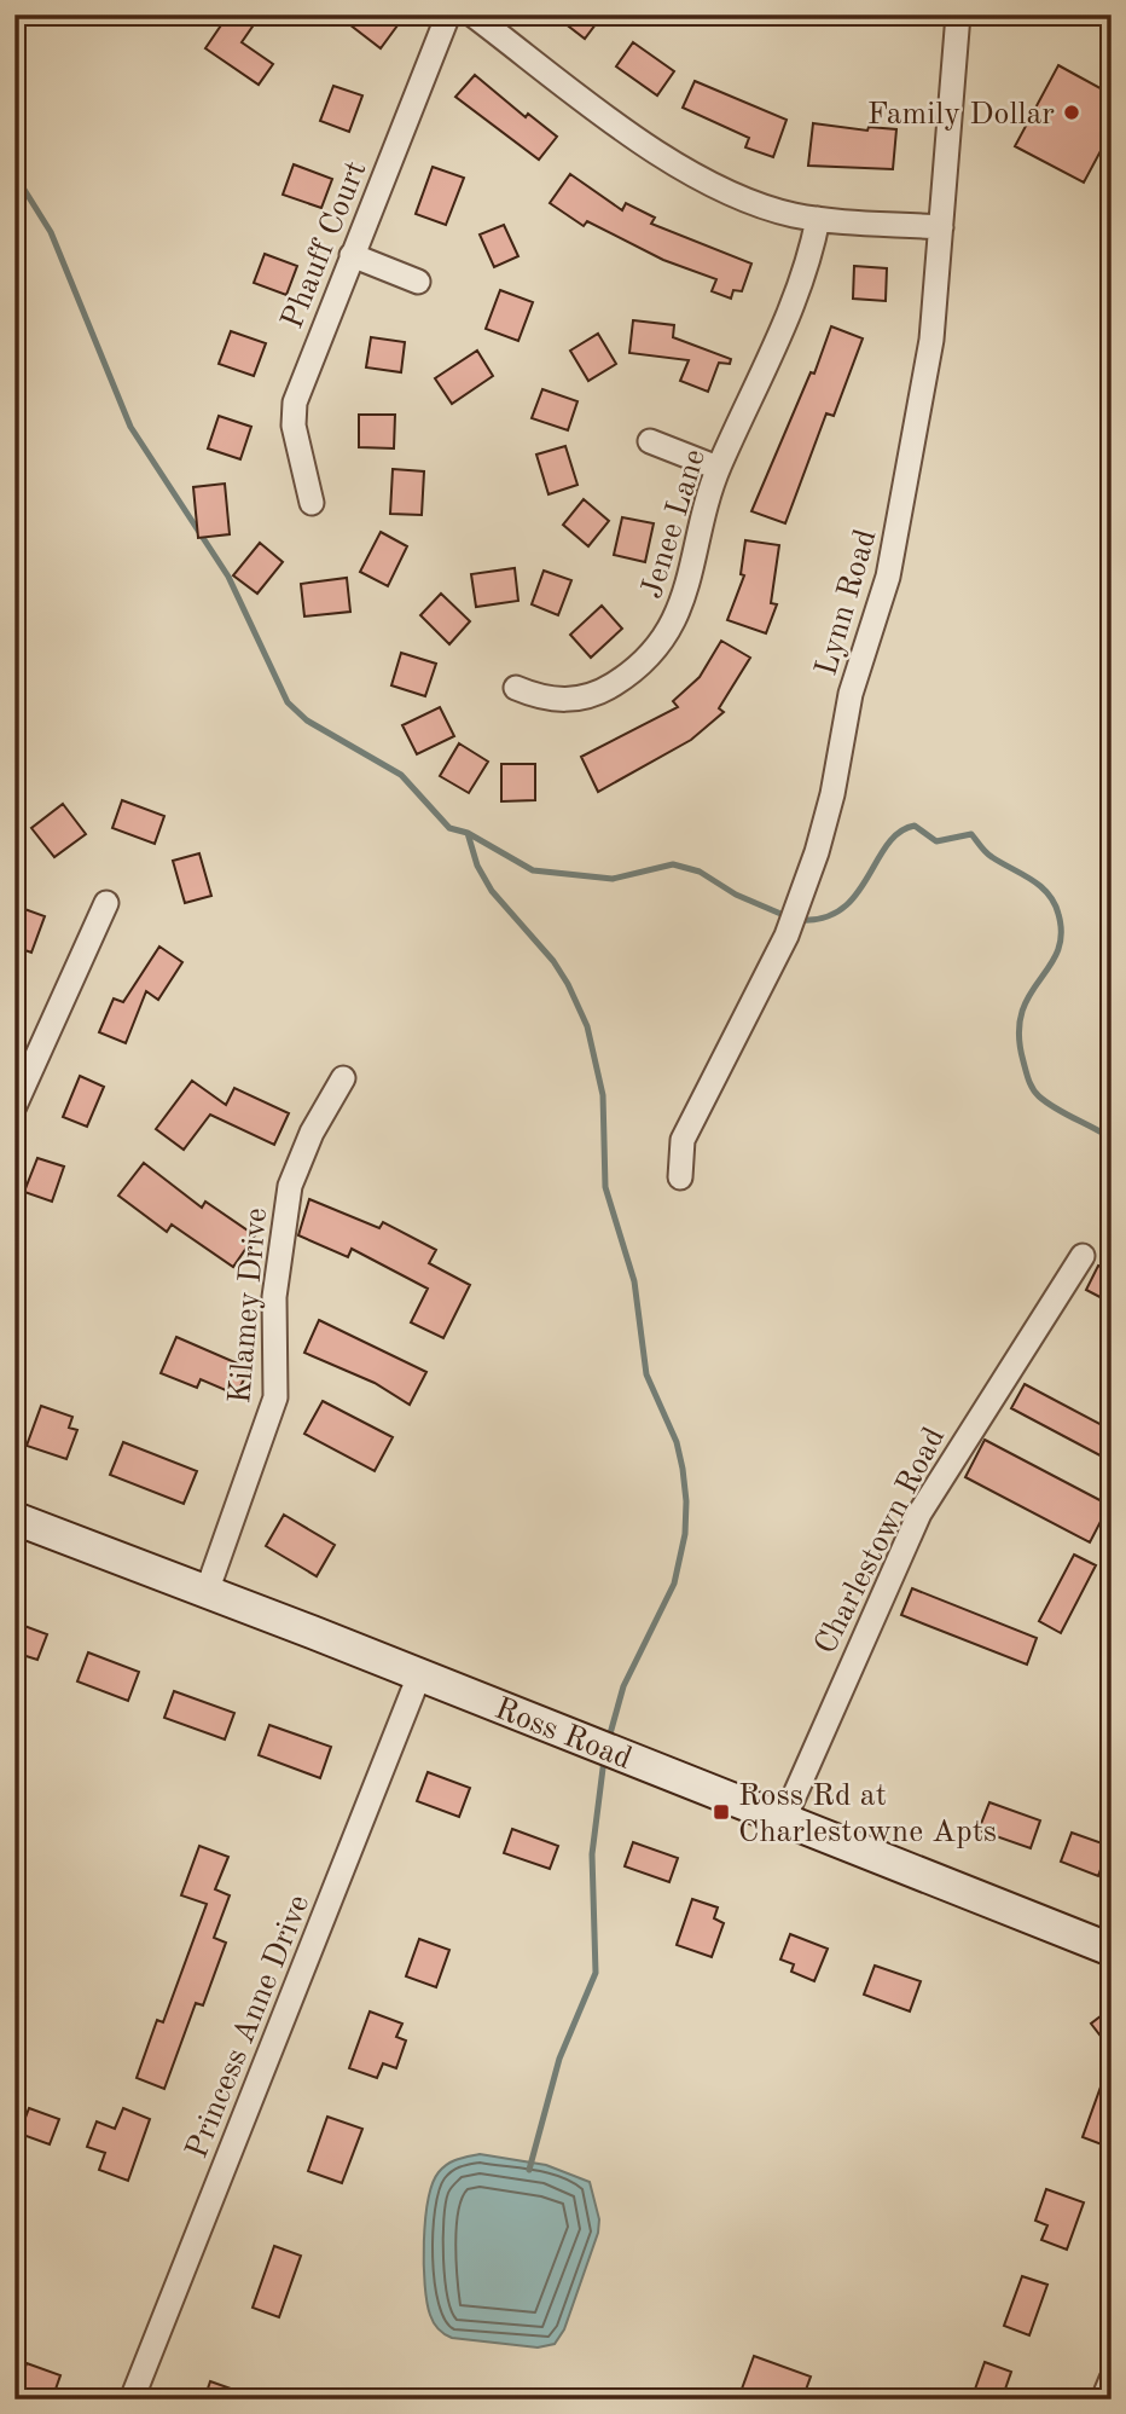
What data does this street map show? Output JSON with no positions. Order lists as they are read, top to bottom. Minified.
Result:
{"streets":{"street":["Phauff Court","Jenee Lane","Lynn Road","Kilamey Drive","Charlestown Road","Ross Road","Princess Anne Drive"]},"crossings":[["Kilamey Drive","Ross Road"],["Charlestown Road","Ross Road"],["Ross Road","Princess Anne Drive"]],"places":{"other":["Family Dollar"],"transit":["Ross Rd at Charlestowne Apts"]}}
